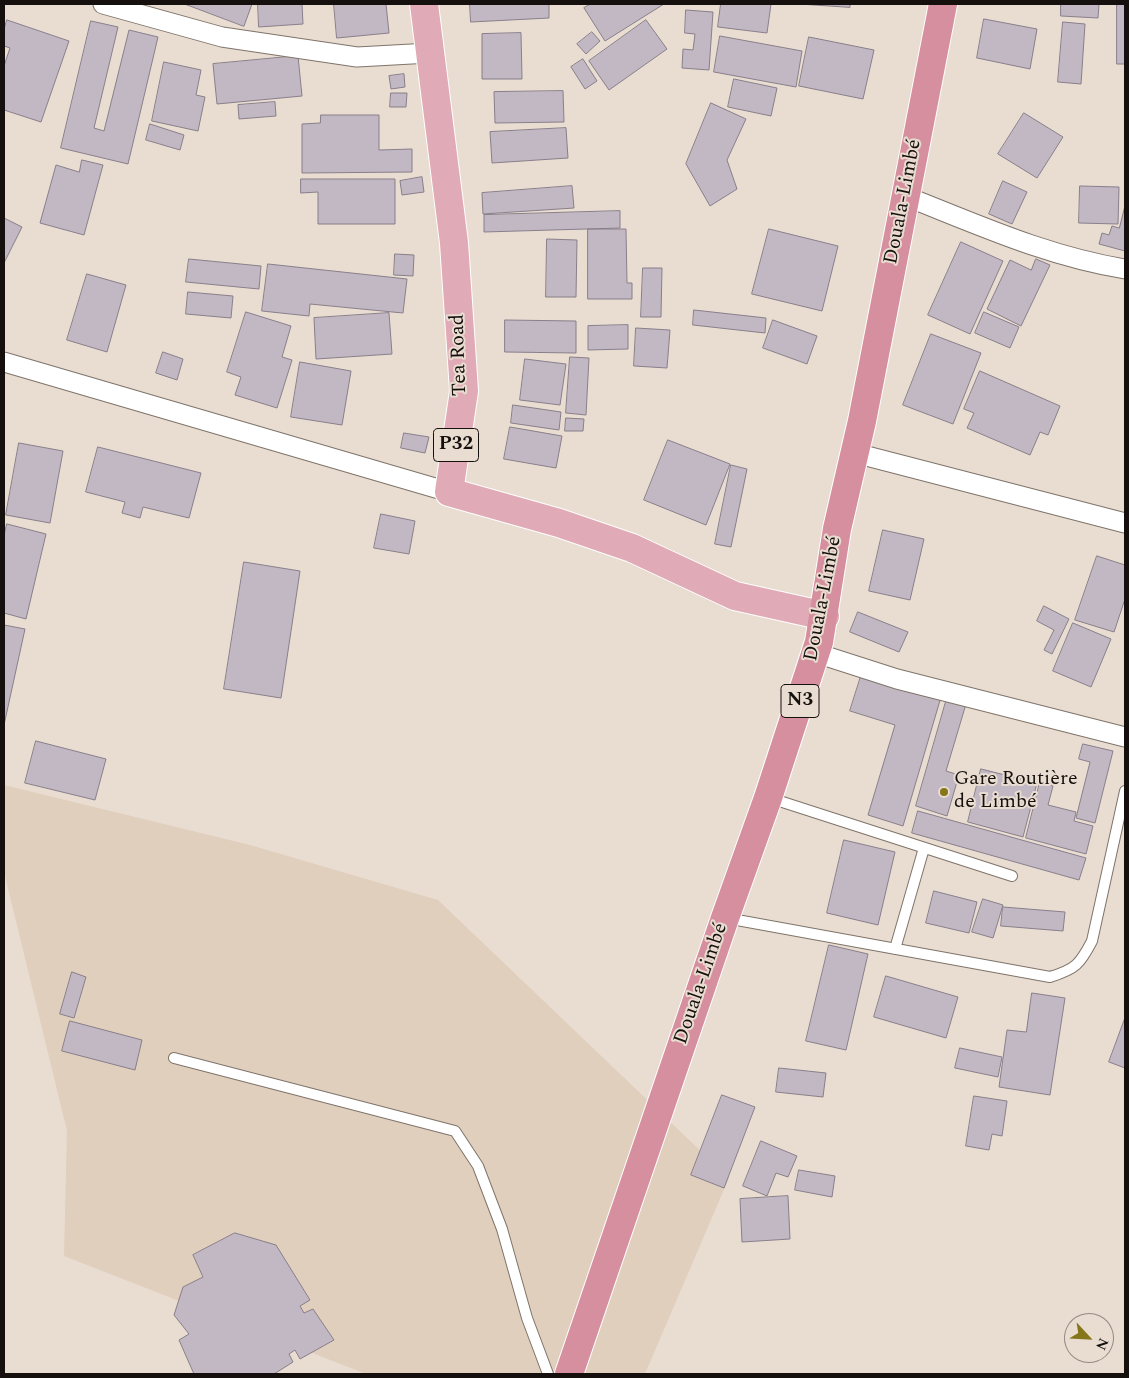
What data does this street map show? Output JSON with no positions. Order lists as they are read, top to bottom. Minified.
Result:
{"streets":{"highway":["Douala-Limbé","N3"],"main road":["Tea Road","P32"]},"places":["Gare Routière de Limbé"],"north":"bottom right"}
